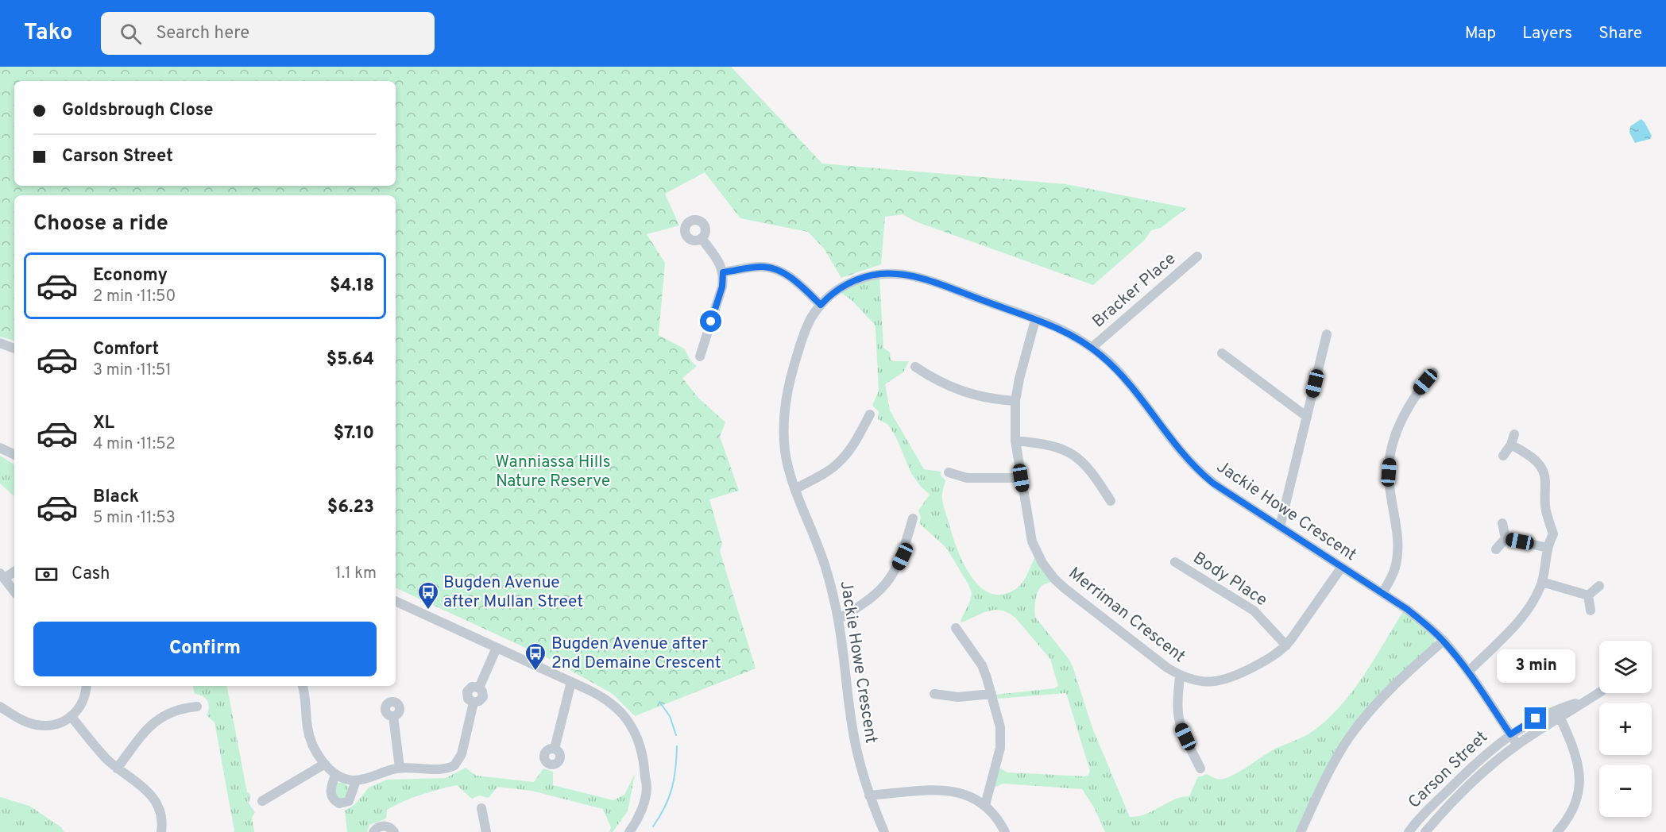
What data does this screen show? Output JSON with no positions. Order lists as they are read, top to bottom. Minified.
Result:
{"streets":{"street":["Bracker Place","Jackie Howe Crescent","Body Place","Merriman Crescent","Carson Street"]},"crossings":[["Bracker Place","Jackie Howe Crescent"],["Jackie Howe Crescent","Merriman Crescent"],["Jackie Howe Crescent","Carson Street"],["Body Place","Merriman Crescent"]],"parks":["Wanniassa Hills Nature Reserve"],"places":{"bus stop":["Bugden Avenue after Mullan Street","Bugden Avenue after 2nd Demaine Crescent"]},"page":{"header":"Tako","search":"Search here","nav":["Map","Layers","Share"],"banner":["Goldsbrough Close","Carson Street"],"heading":"Choose a ride","list":[{"name":"Economy","note":"2 min · 11:50","value":"$4.18"},{"name":"Comfort","note":"3 min · 11:51","value":"$5.64"},{"name":"XL","note":"4 min · 11:52","value":"$7.10"},{"name":"Black","note":"5 min · 11:53","value":"$6.23"}],"pay":["Cash","1.1 km"],"buttons":"Confirm","map_buttons":["+","−"],"bubble":"3 min"}}
